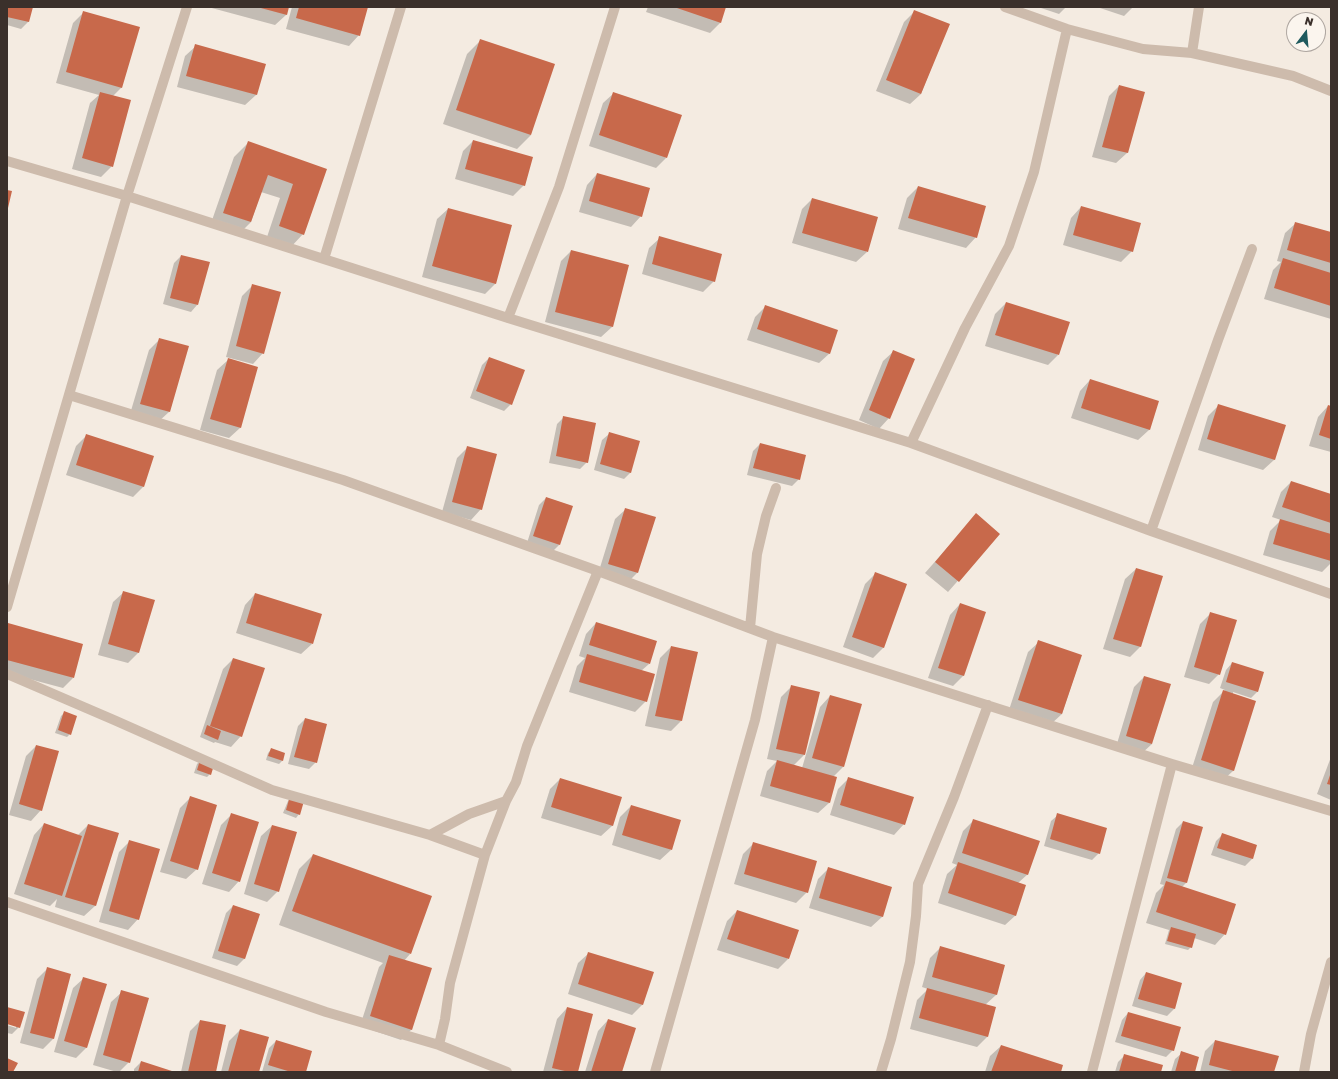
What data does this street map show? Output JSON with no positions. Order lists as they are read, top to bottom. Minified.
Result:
{"north":"top"}
